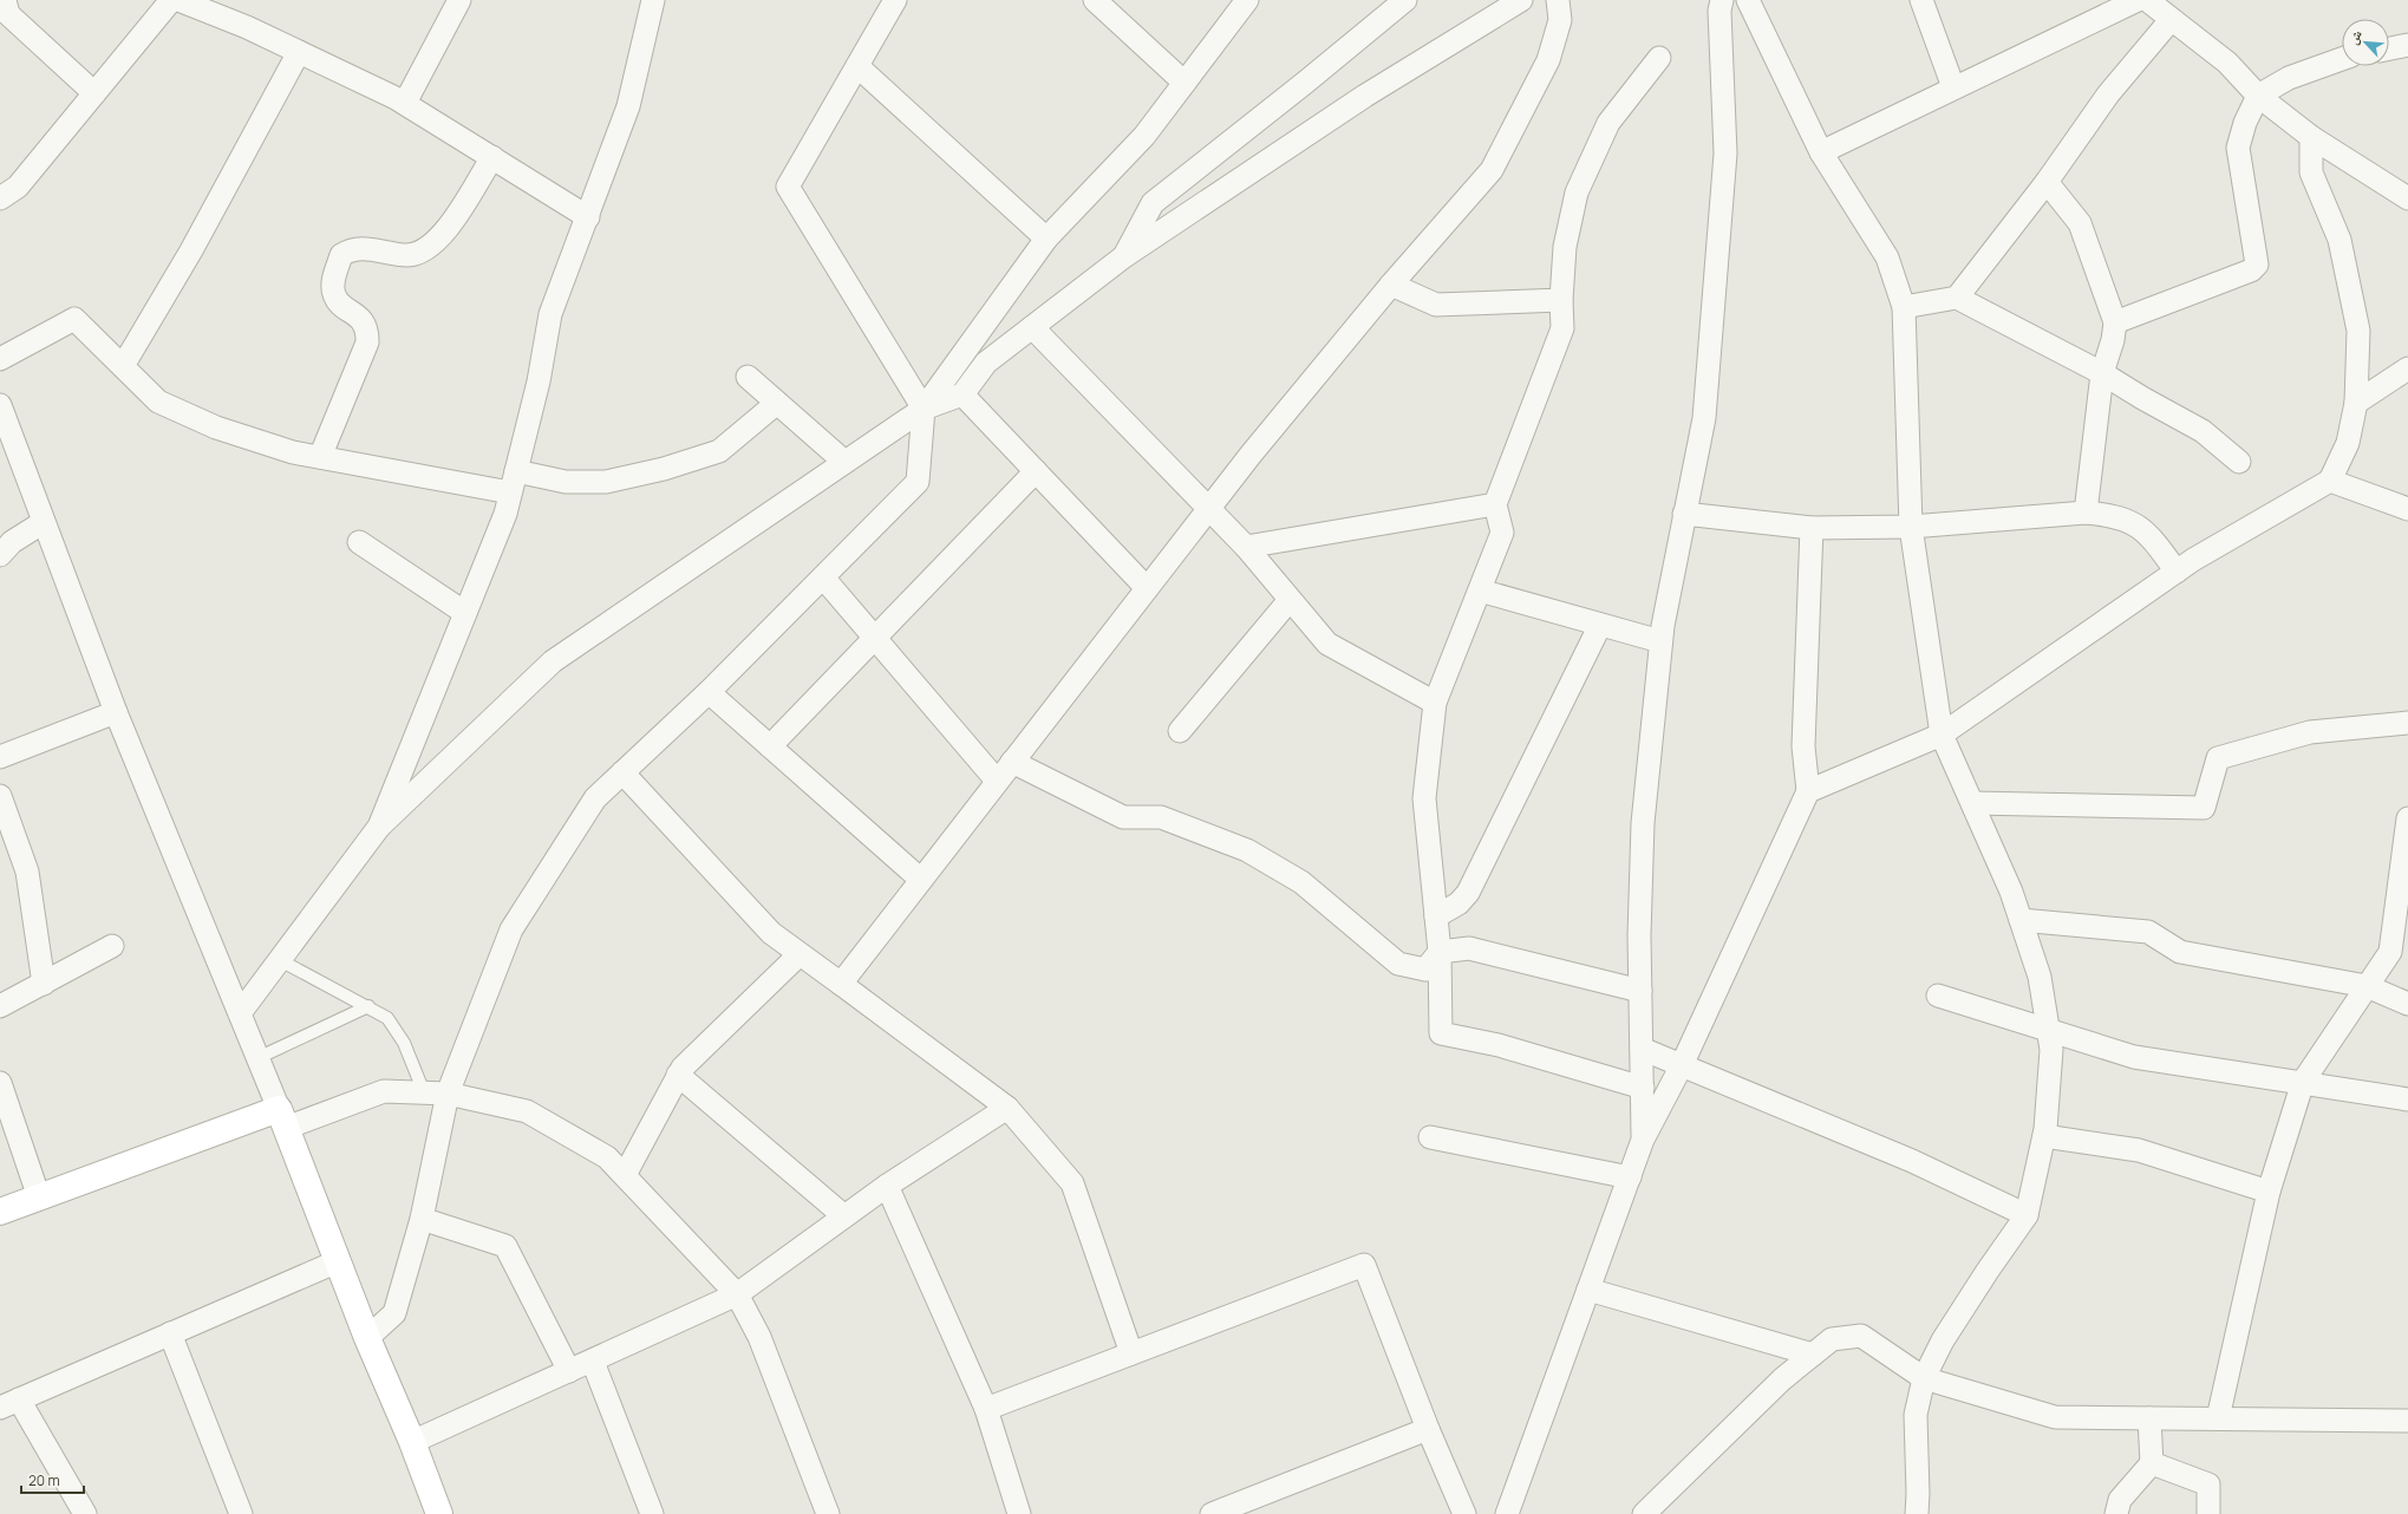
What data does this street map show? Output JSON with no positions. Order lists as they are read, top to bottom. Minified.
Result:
{"scale_bar":"20 m","north":"top left"}
